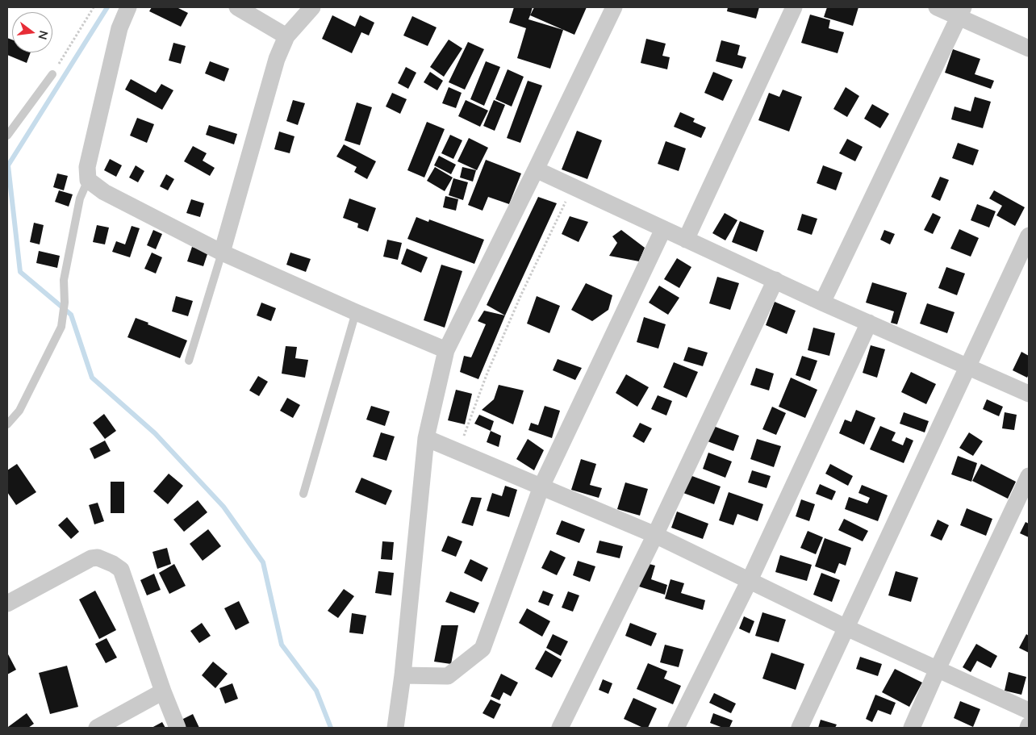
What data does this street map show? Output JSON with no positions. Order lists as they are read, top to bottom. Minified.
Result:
{"north":"right"}
